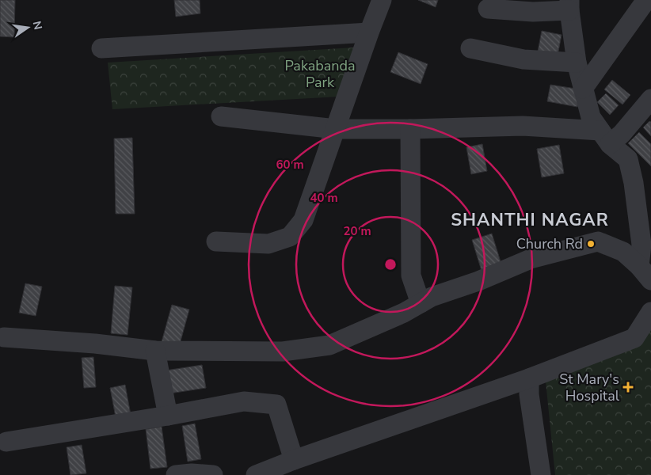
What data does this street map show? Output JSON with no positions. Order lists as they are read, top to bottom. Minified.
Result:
{"districts":["SHANTHI NAGAR"],"parks":["Pakabanda Park"],"places":{"other":["Church Rd"],"health":["St Mary's Hospital"]},"north":"right","rings":["60 m","40 m","20 m"]}
